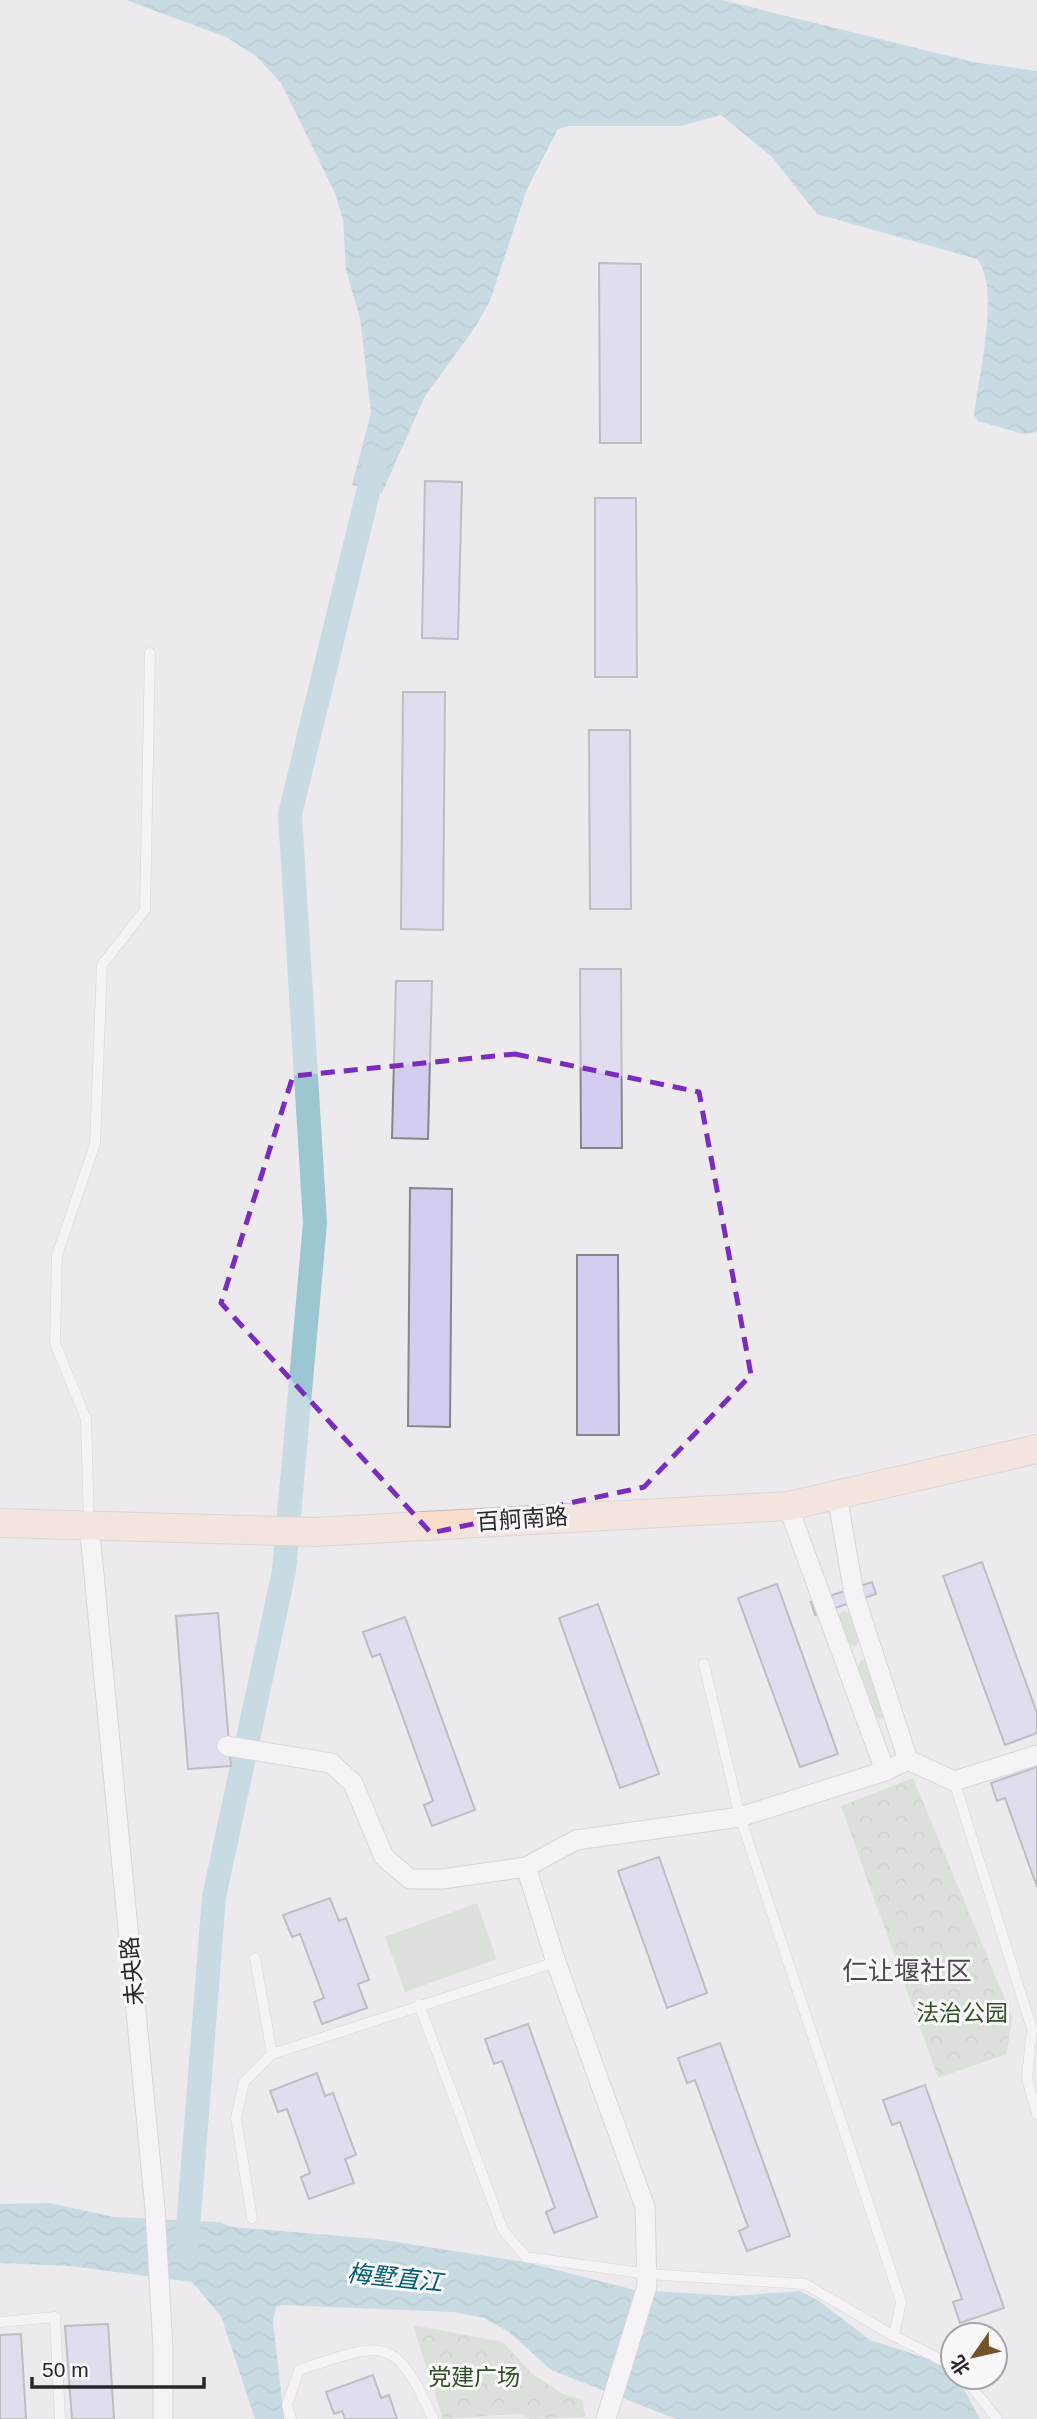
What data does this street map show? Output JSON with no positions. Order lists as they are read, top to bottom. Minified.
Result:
{"streets":{"street":["百舸南路","未央路"]},"crossings":[["百舸南路","未央路"]],"districts":["仁让堰社区"],"water":["梅墅直江"],"parks":["法治公园","党建广场"],"scale_bar":"50 m","north":"bottom left"}
